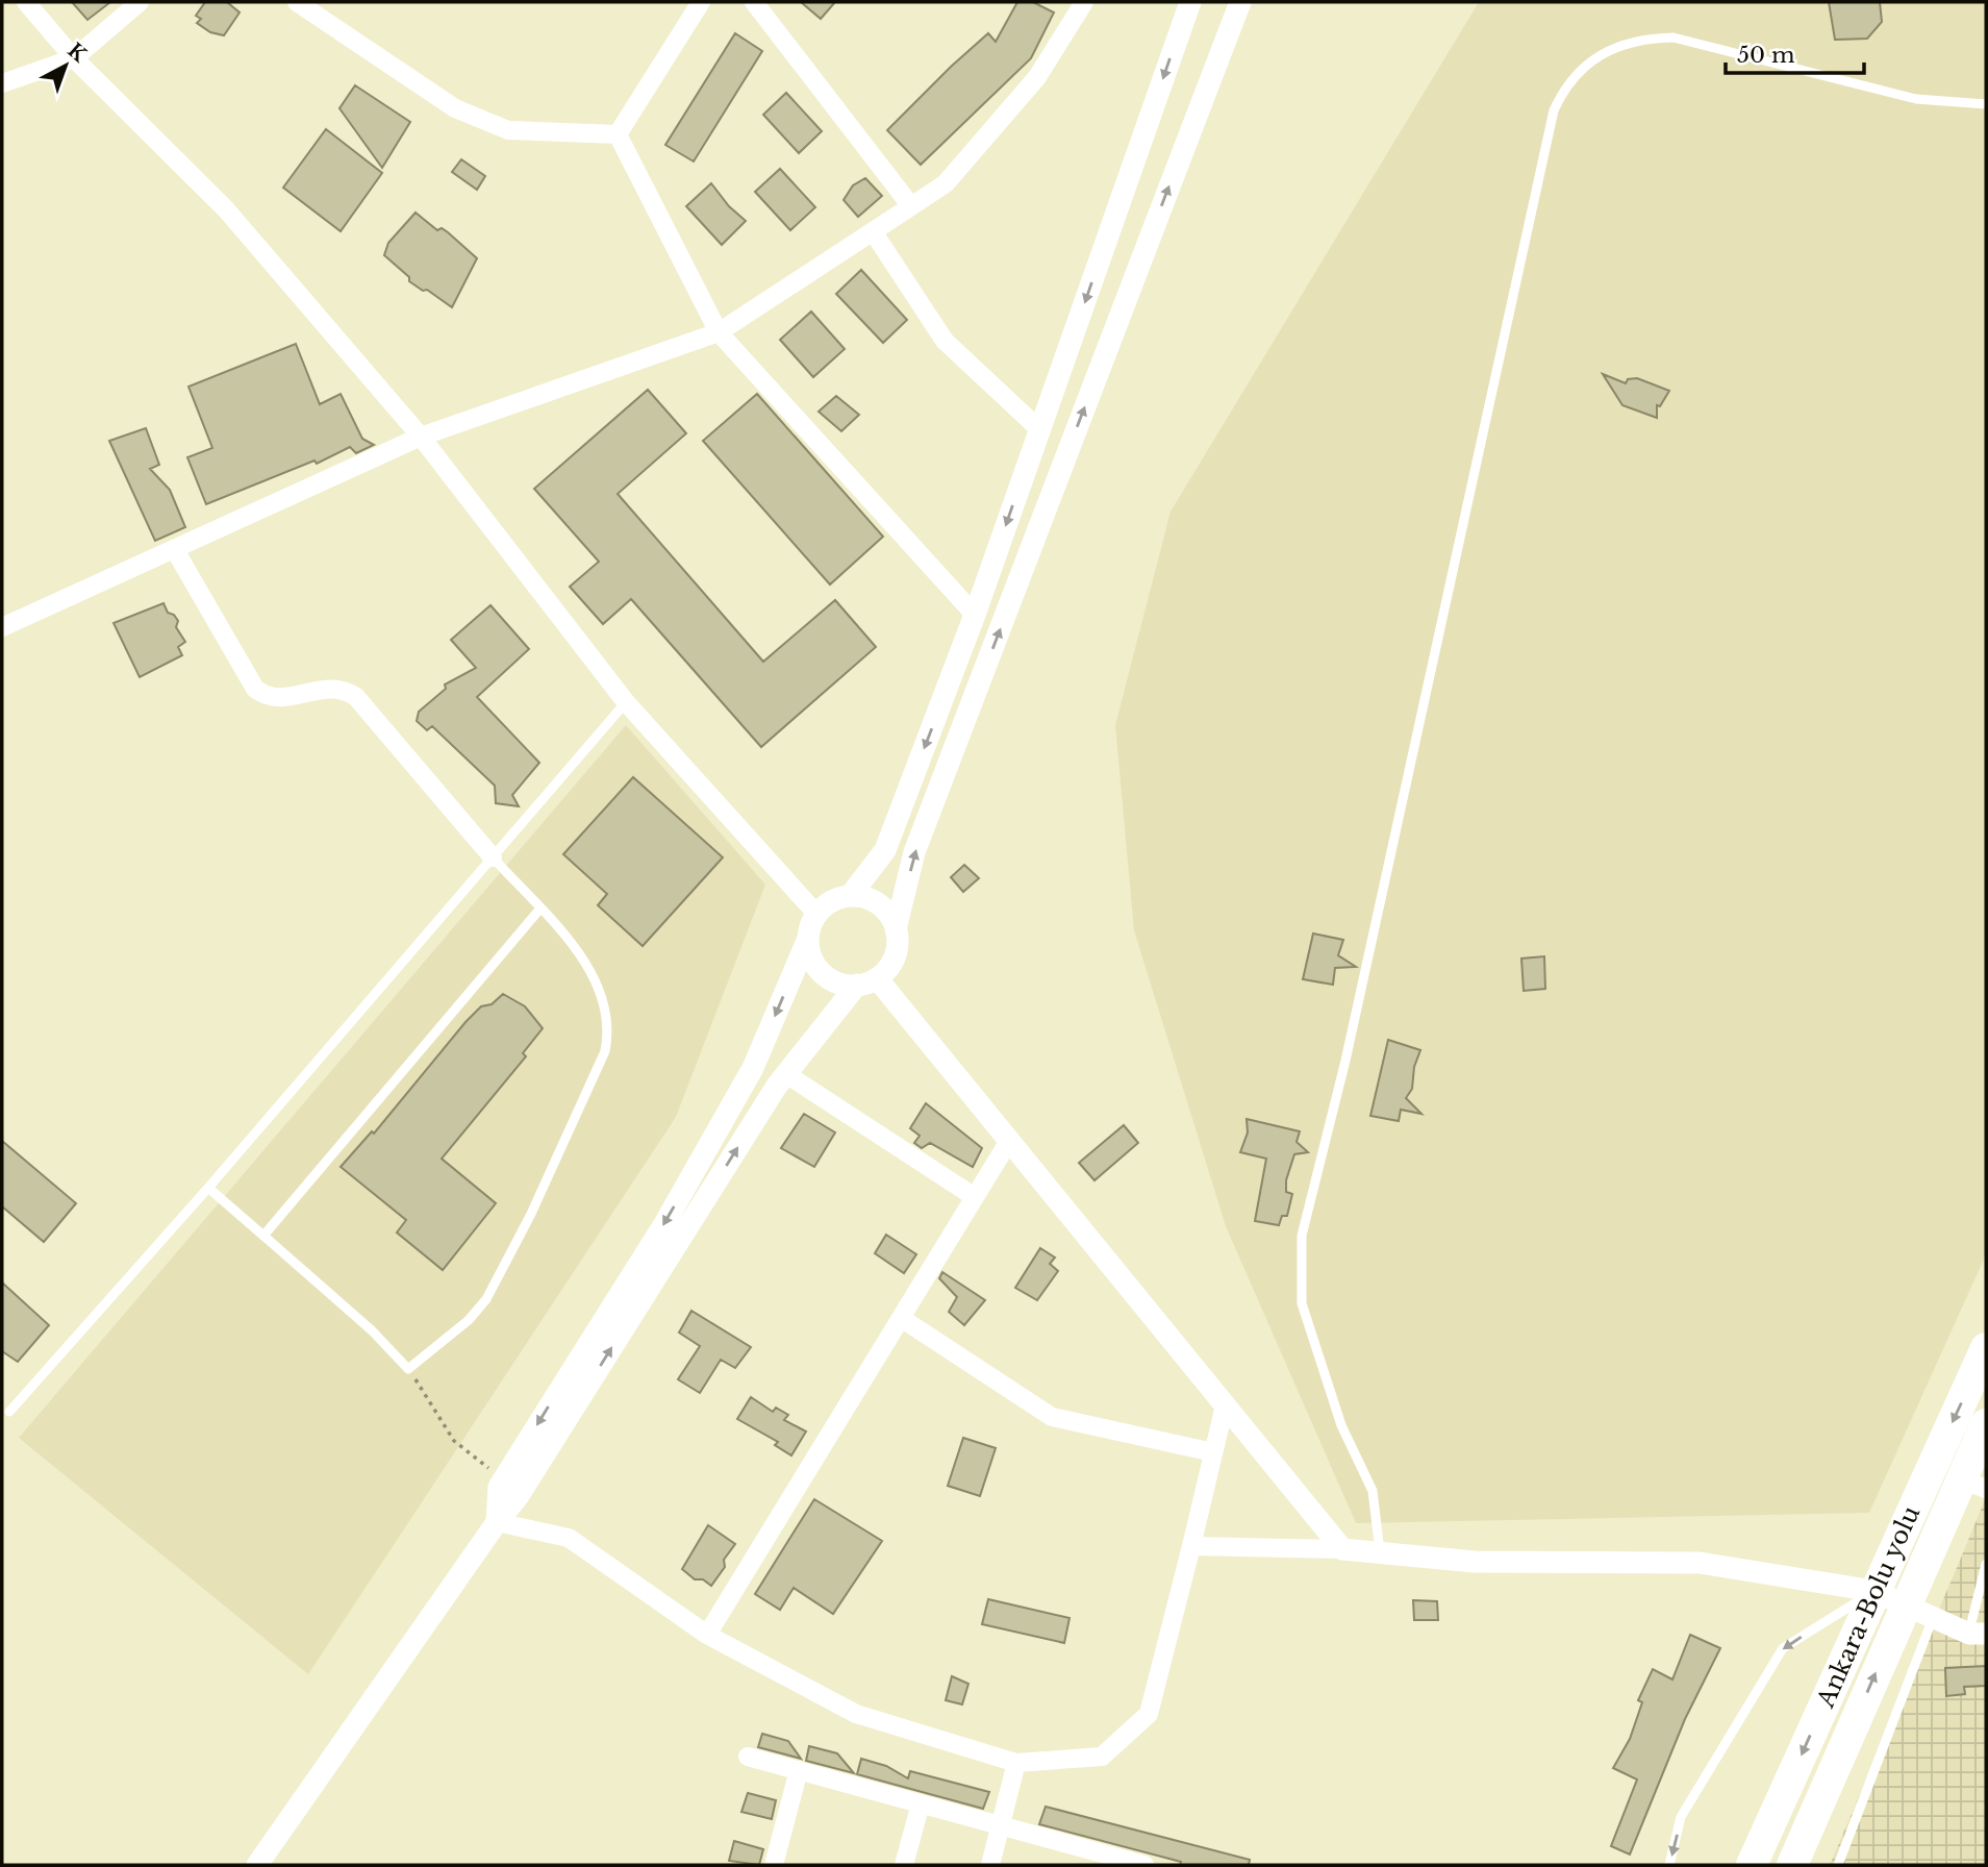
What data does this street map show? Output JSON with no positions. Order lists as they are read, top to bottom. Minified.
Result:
{"streets":{"highway":["Ankara-Bolu yolu"]},"scale_bar":"50 m","north":"top right"}
